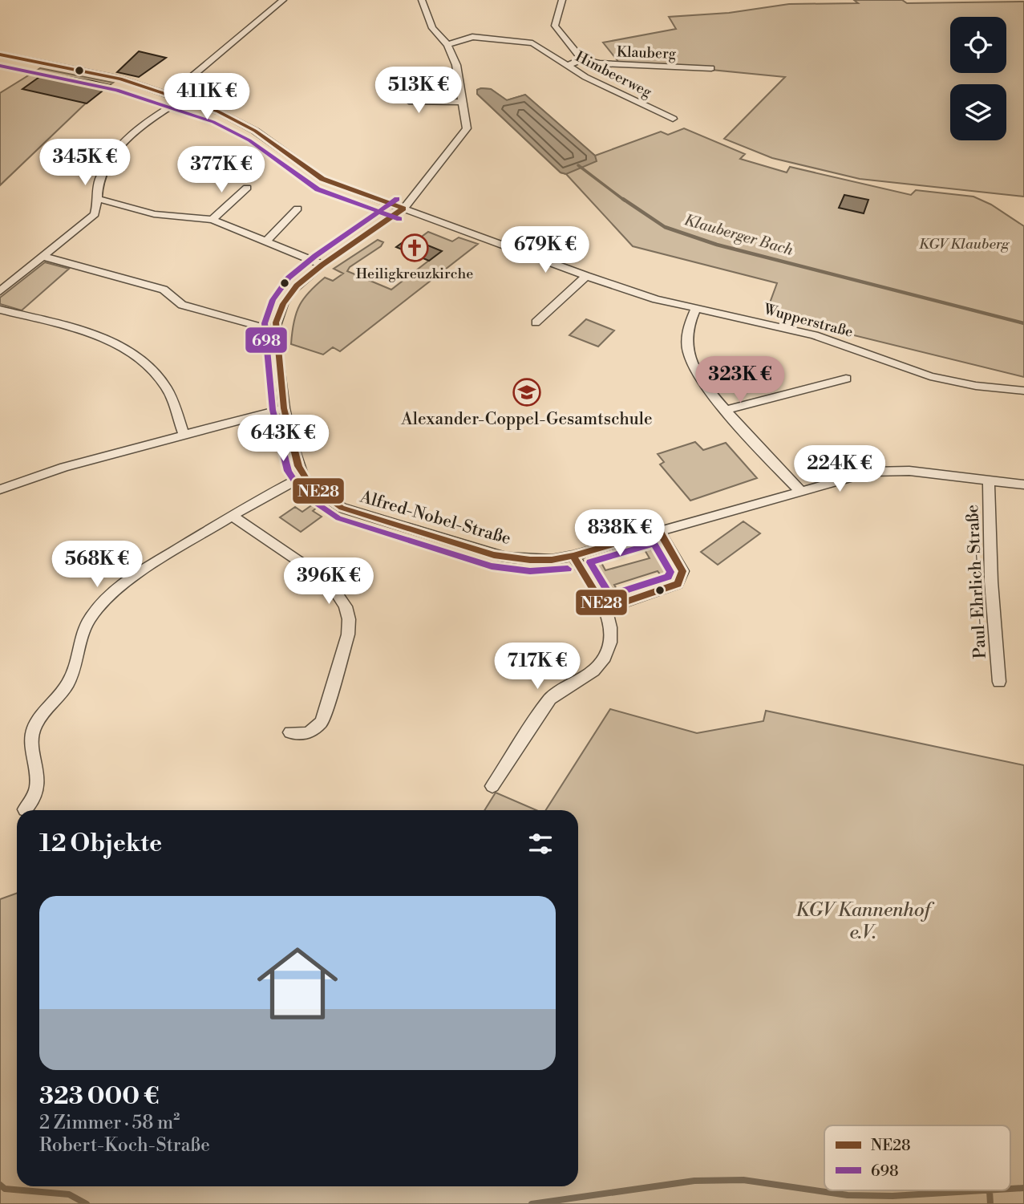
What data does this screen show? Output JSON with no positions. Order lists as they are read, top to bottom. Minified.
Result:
{"streets":{"street":["Klauberg","Himbeerweg","Wupperstraße","Alfred-Nobel-Straße","Paul-Ehrlich-Straße"]},"crossings":[["Alfred-Nobel-Straße","Paul-Ehrlich-Straße"]],"water":["Klauberger Bach"],"parks":["KGV Klauberg","KGV Kannenhof e.V."],"places":{"church":["Heiligkreuzkirche"],"school or university":["Alexander-Coppel-Gesamtschule"]},"lines":["transit line NE28","transit line 698"],"legend":["NE28","698"],"page":{"price":["513K €","411K €","345K €","377K €","679K €","323K €","643K €","224K €","838K €","568K €","396K €","717K €"],"heading":"12 Objekte","list":[{"name":"323 000 €","note":"2 Zimmer · 58 m² · Robert-Koch-Straße"}]}}
